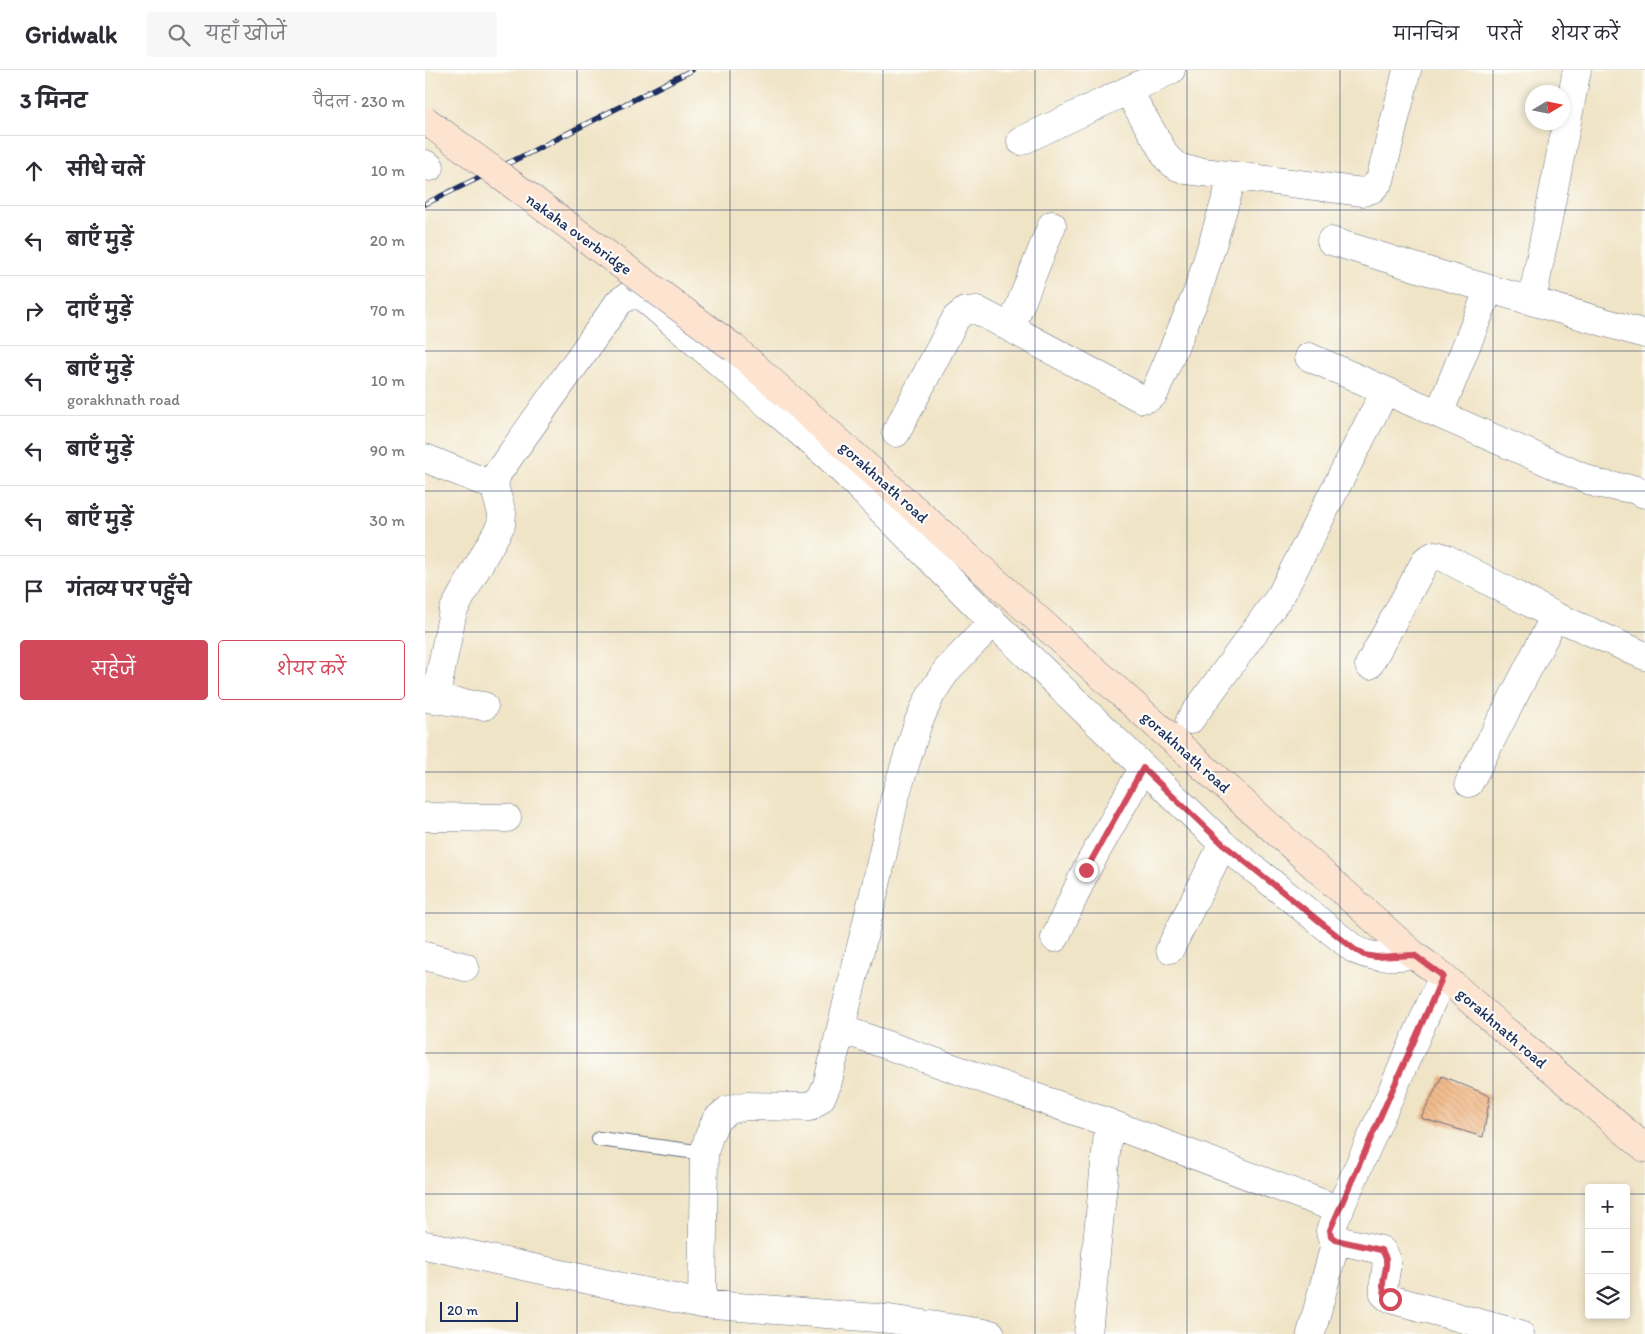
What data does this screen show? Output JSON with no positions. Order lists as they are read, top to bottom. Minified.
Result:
{"streets":{"street":["nakaha overbridge","gorakhnath road"]},"crossings":[["nakaha overbridge","gorakhnath road"]],"scale_bar":"20 m","north":"right","page":{"header":"Gridwalk","search":"यहाँ खोजें","nav":["मानचित्र","परतें","शेयर करें"],"heading":["3 मिनट","पैदल · 230 m"],"list":[["सीधे चलें","10 m"],["बाएँ मुड़ें","20 m"],["दाएँ मुड़ें","70 m"],["बाएँ मुड़ें","gorakhnath road","10 m"],["बाएँ मुड़ें","90 m"],["बाएँ मुड़ें","30 m"],"गंतव्य पर पहुँचे"],"buttons":["सहेजें","शेयर करें"],"map_buttons":["+","−"],"scale":"20 m"}}
